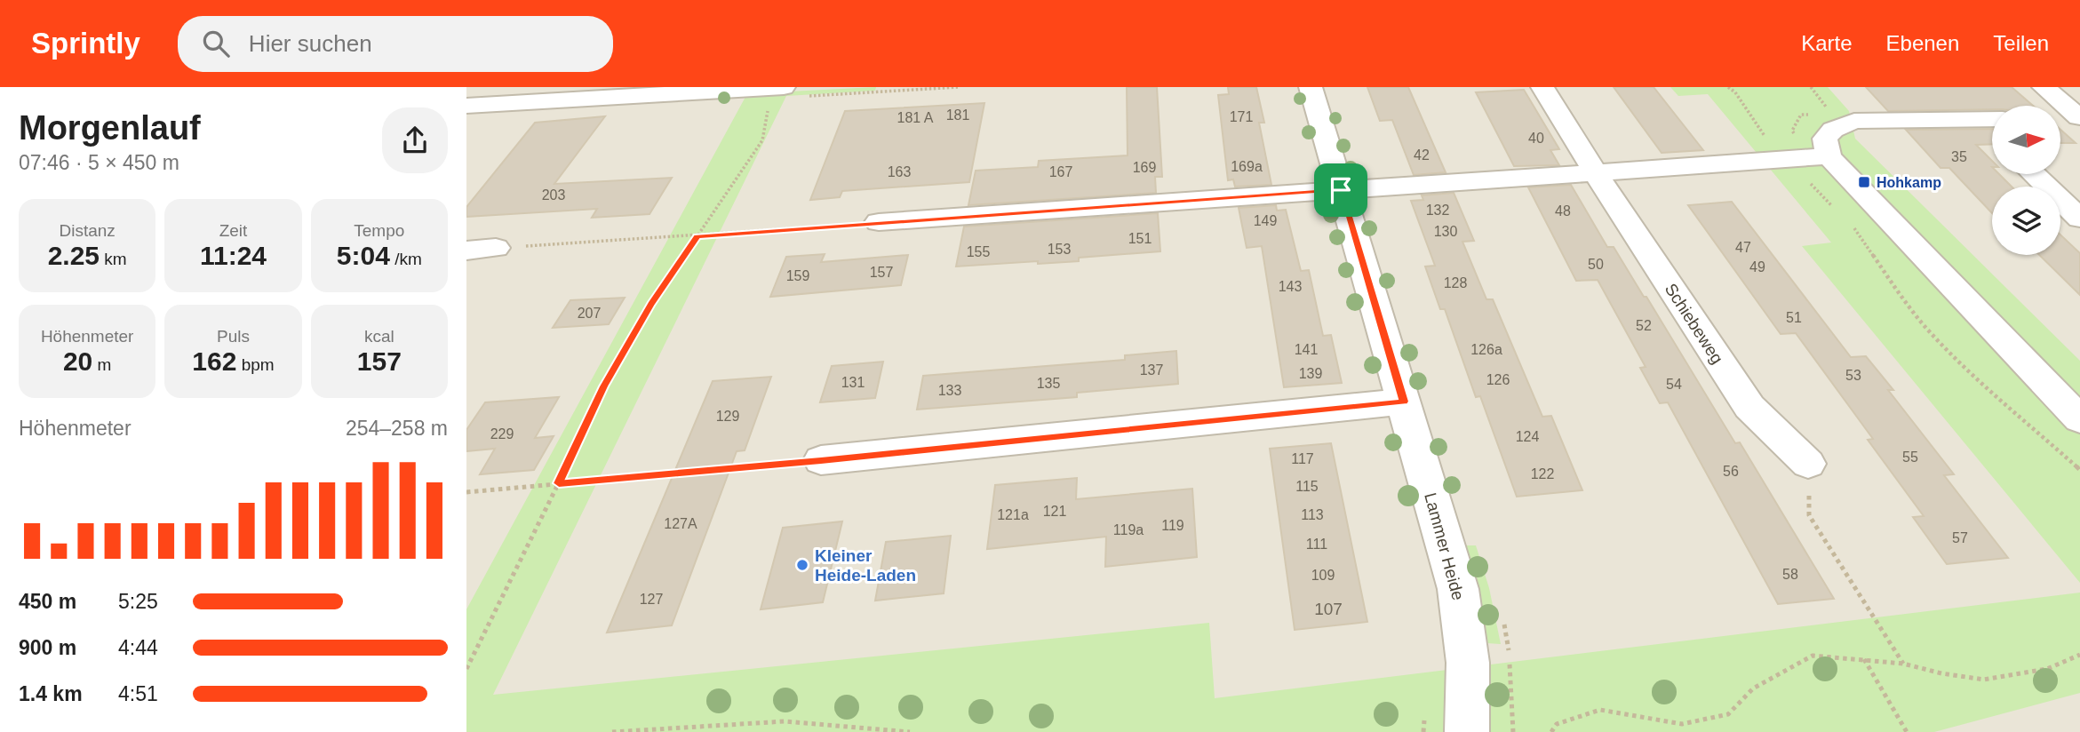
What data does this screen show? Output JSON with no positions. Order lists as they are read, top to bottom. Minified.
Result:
{"streets":{"street":["Schiebeweg","Lammer Heide"]},"places":{"transit":["Hohkamp"],"other":["Kleiner Heide-Laden"]},"house_numbers":["181","171","181 A","40","42","35","169a","169","163","167","203","132","48","149","130","151","47","153","155","50","49","157","159","128","143","207","51","52","141","126a","137","139","53","126","131","135","54","133","129","229","124","55","117","56","122","115","121","121a","113","127A","119","119a","57","111","58","109","127","107"],"north":"right","page":{"header":"Sprintly","search":"Hier suchen","nav":["Karte","Ebenen","Teilen"],"heading":["Morgenlauf","07:46 · 5 × 450 m"],"stats":[["Distanz","2.25 km"],["Zeit","11:24"],["Tempo","5:04 /km"],["Höhenmeter","20 m"],["Puls","162 bpm"],["kcal","157"]],"chart":["Höhenmeter","254–258 m"],"list":[{"name":"450 m","note":"5:25"},{"name":"900 m","note":"4:44"},{"name":"1.4 km","note":"4:51"}]}}
